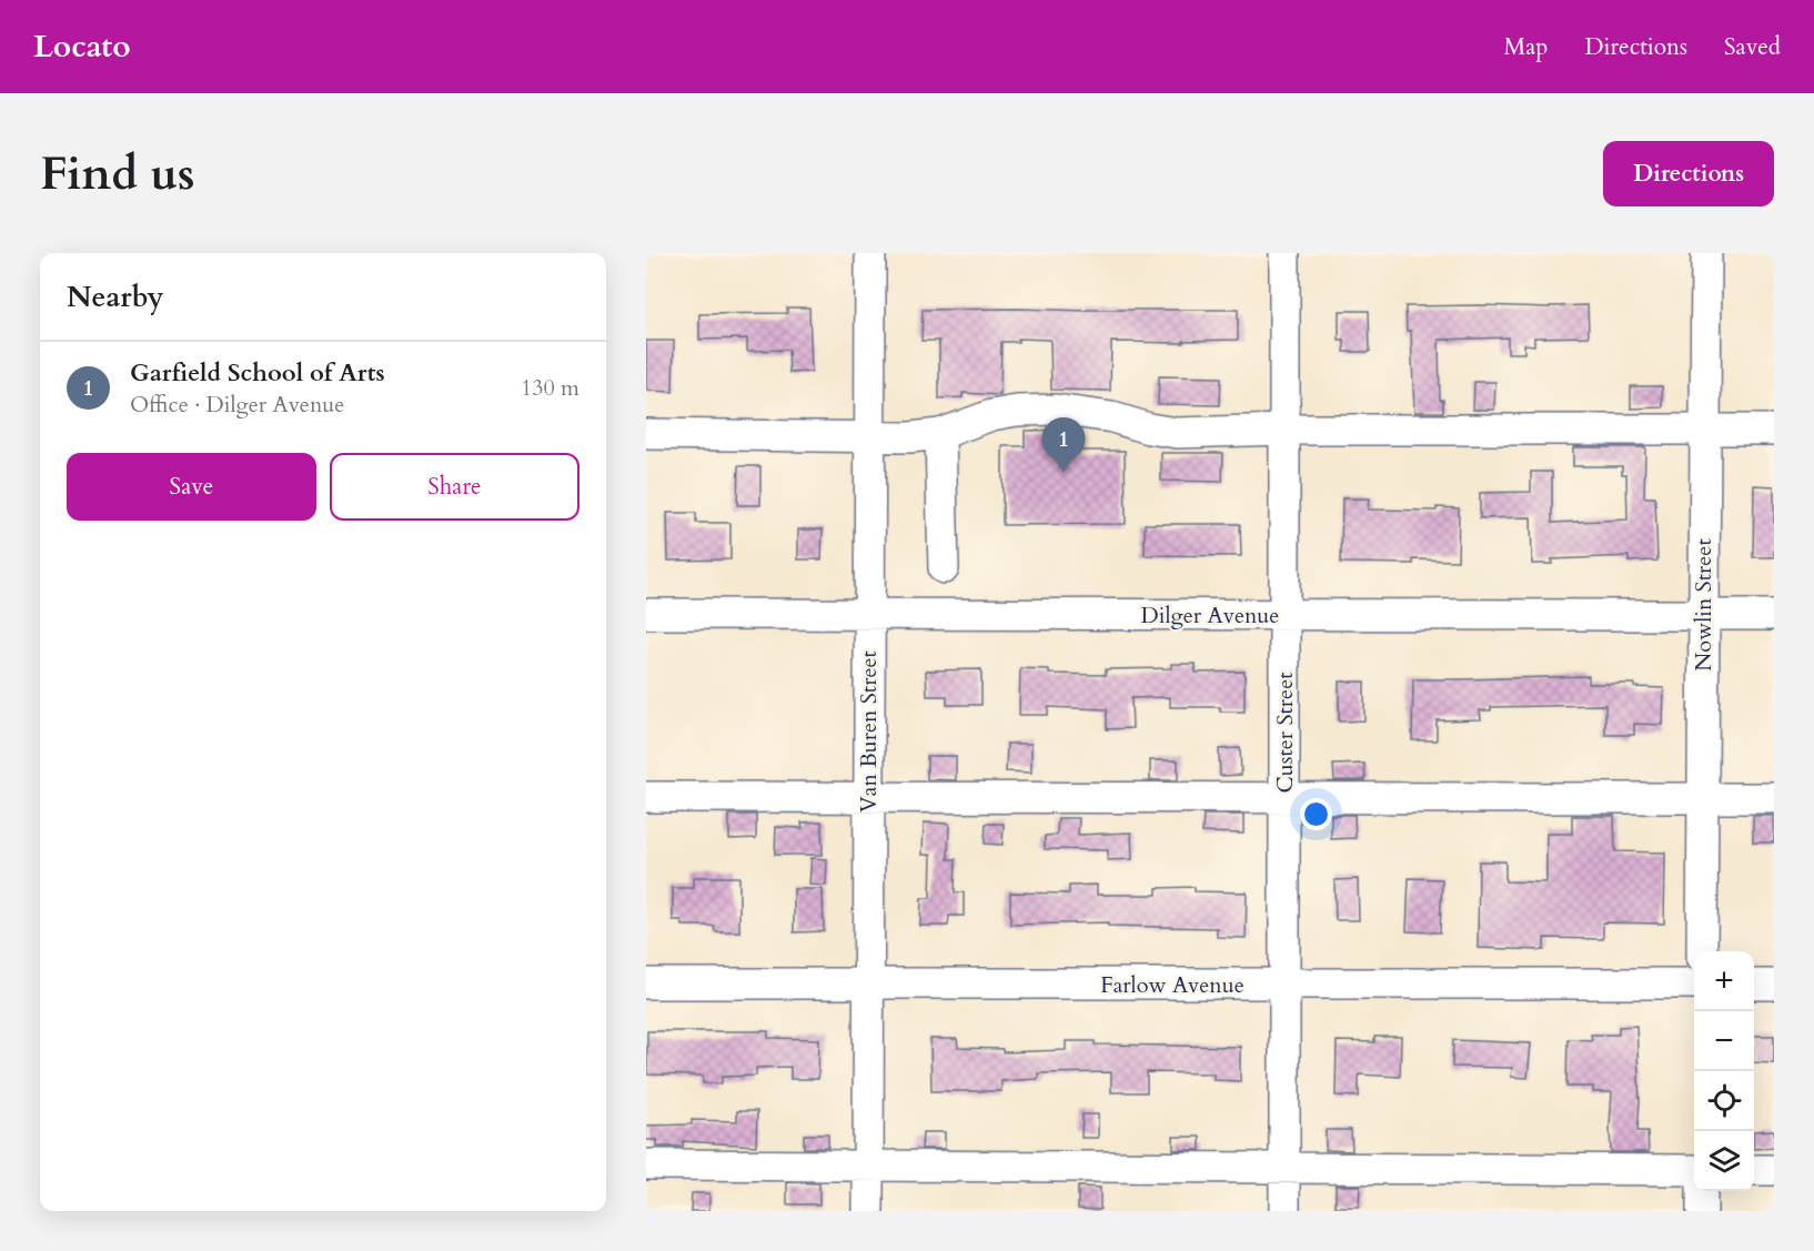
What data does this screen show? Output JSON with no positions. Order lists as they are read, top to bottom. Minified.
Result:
{"streets":{"street":["Nowlin Street","Dilger Avenue","Van Buren Street","Custer Street","Farlow Avenue"]},"crossings":[["Nowlin Street","Dilger Avenue"],["Dilger Avenue","Van Buren Street"],["Dilger Avenue","Custer Street"],["Van Buren Street","Farlow Avenue"],["Custer Street","Farlow Avenue"]],"page":{"header":"Locato","nav":["Map","Directions","Saved"],"buttons":["Directions",["Save","Share"]],"title":"Find us","heading":"Nearby","list":[{"mark":"1","name":"Garfield School of Arts","note":"Office · Dilger Avenue","value":"130 m"}],"pins":"1","map_buttons":["+","−"]}}
